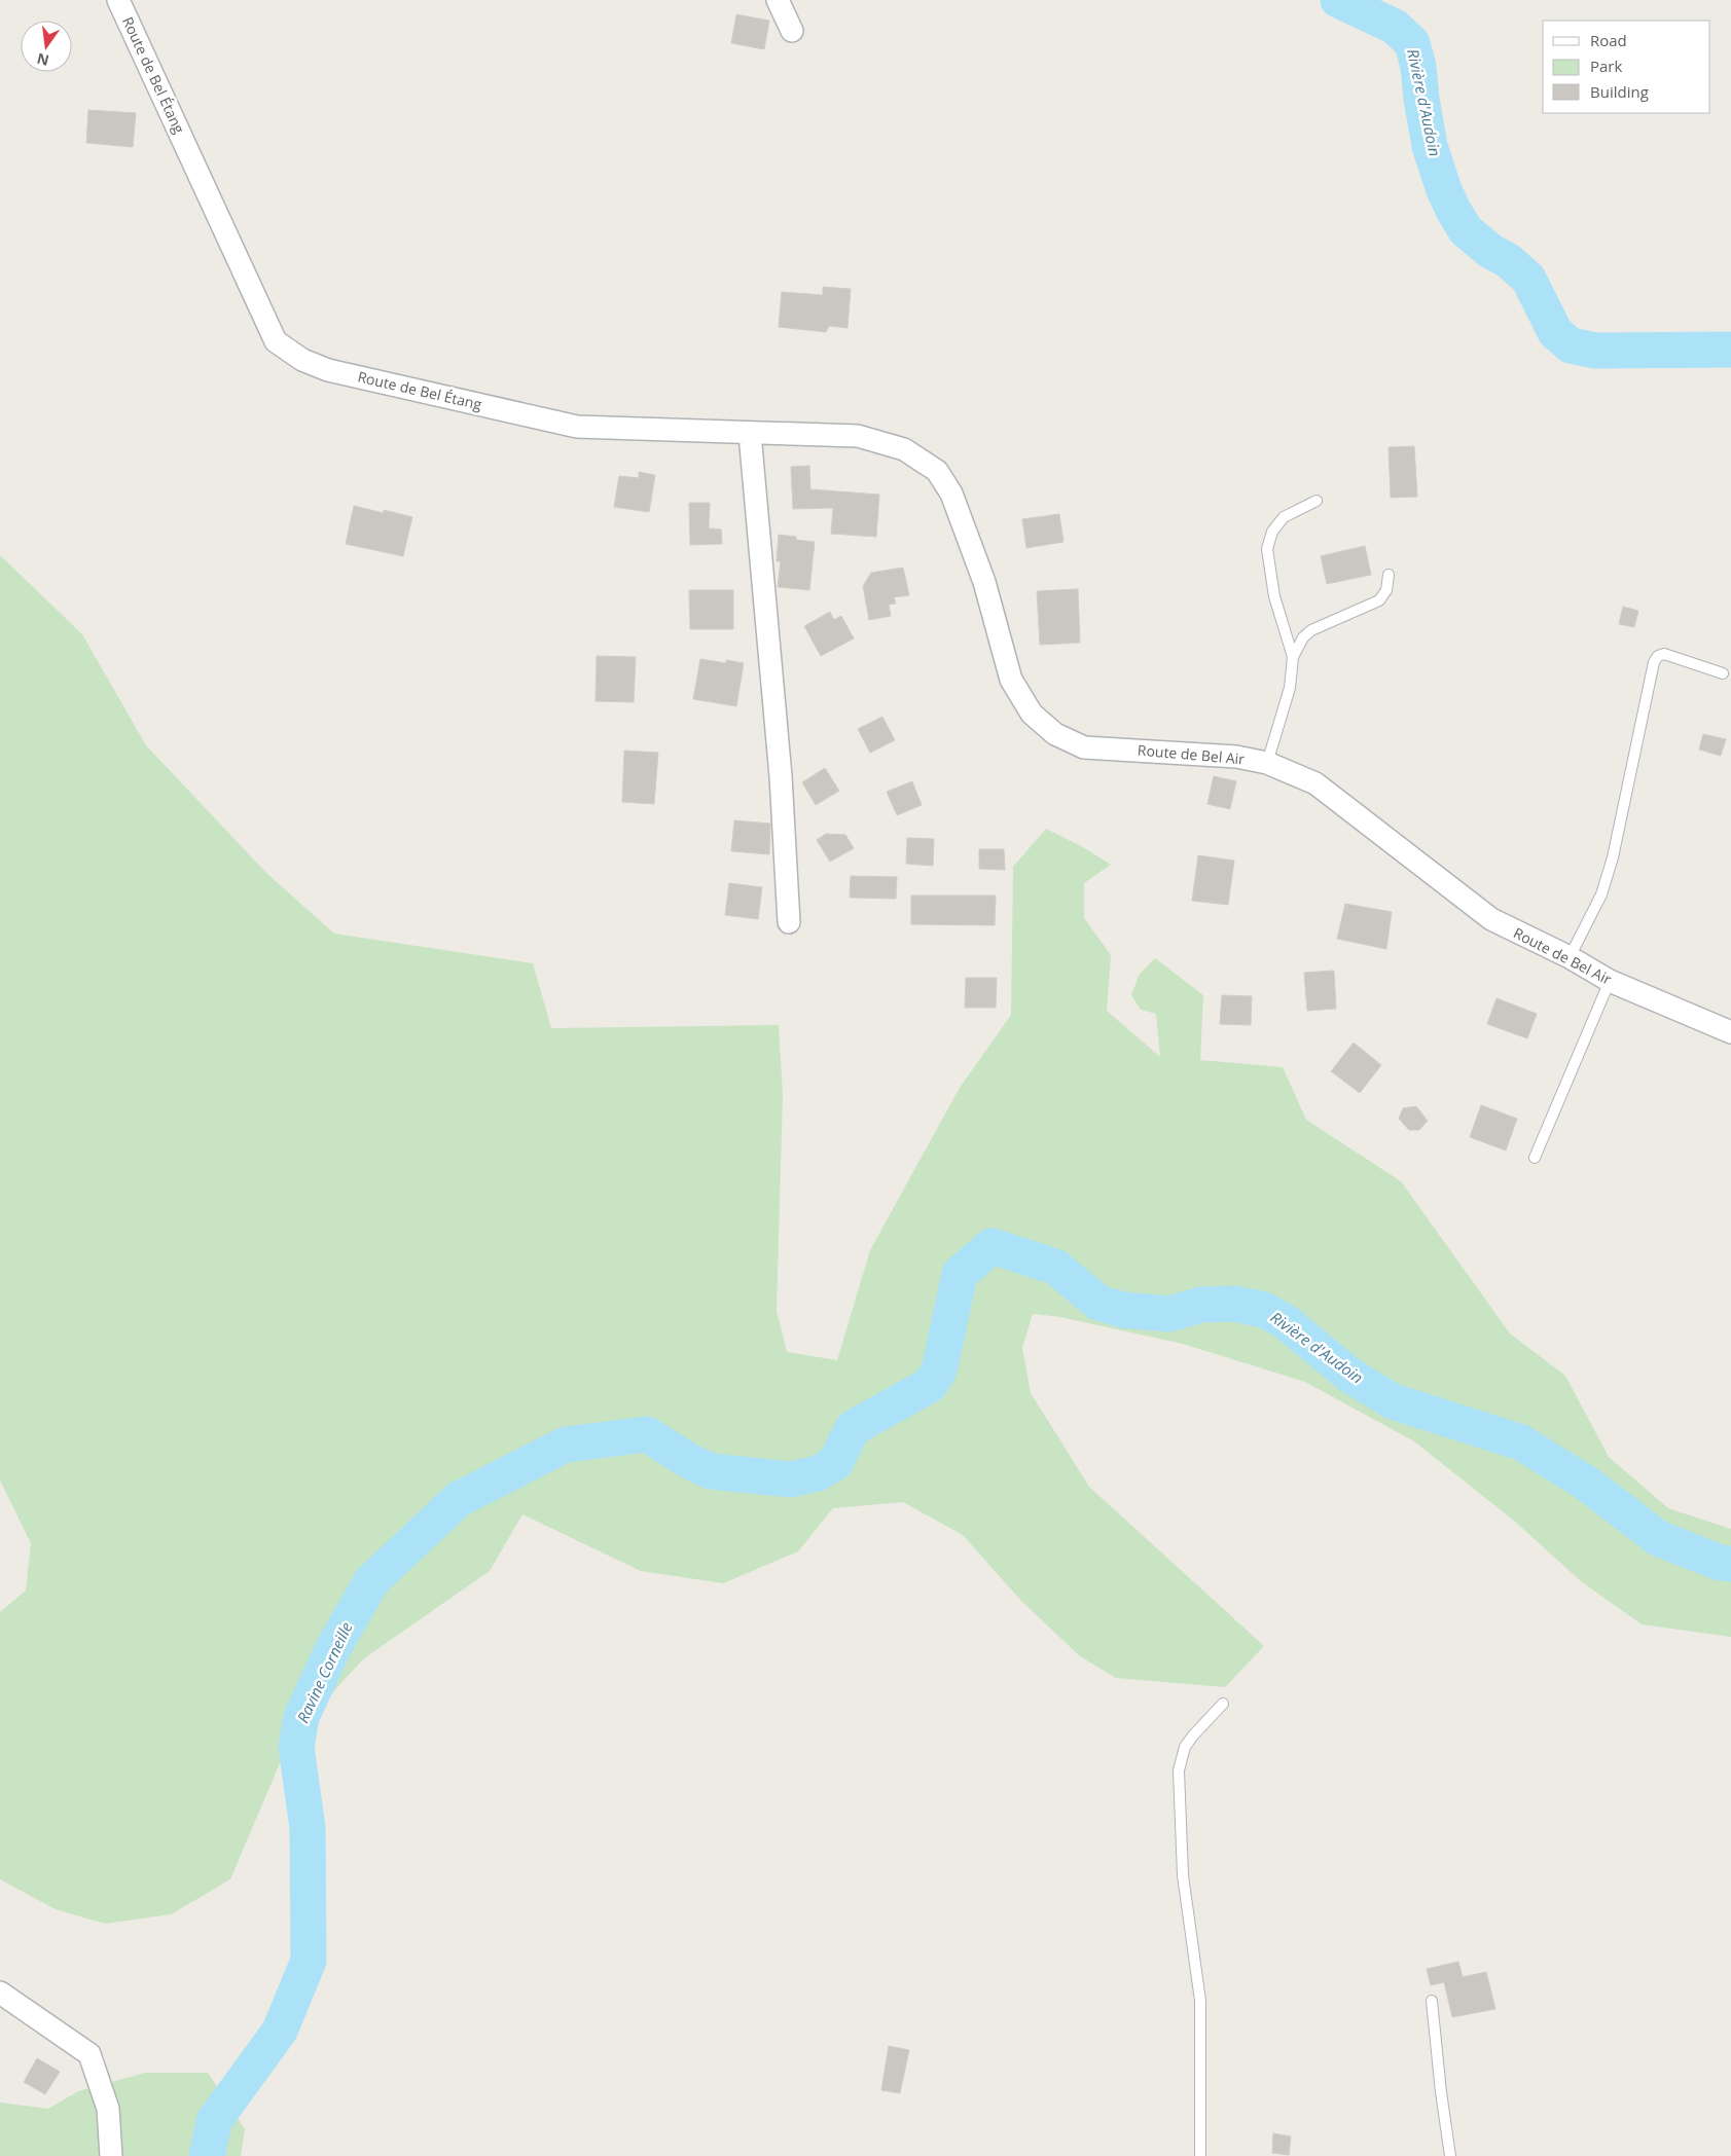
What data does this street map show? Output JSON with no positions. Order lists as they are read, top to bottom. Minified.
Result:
{"streets":{"street":["Route de Bel Étang","Route de Bel Air"]},"crossings":[["Route de Bel Étang","Route de Bel Air"]],"water":["Rivière d'Audoin","Ravine Corneille"],"legend":["Road","Park","Building"],"north":"bottom"}
